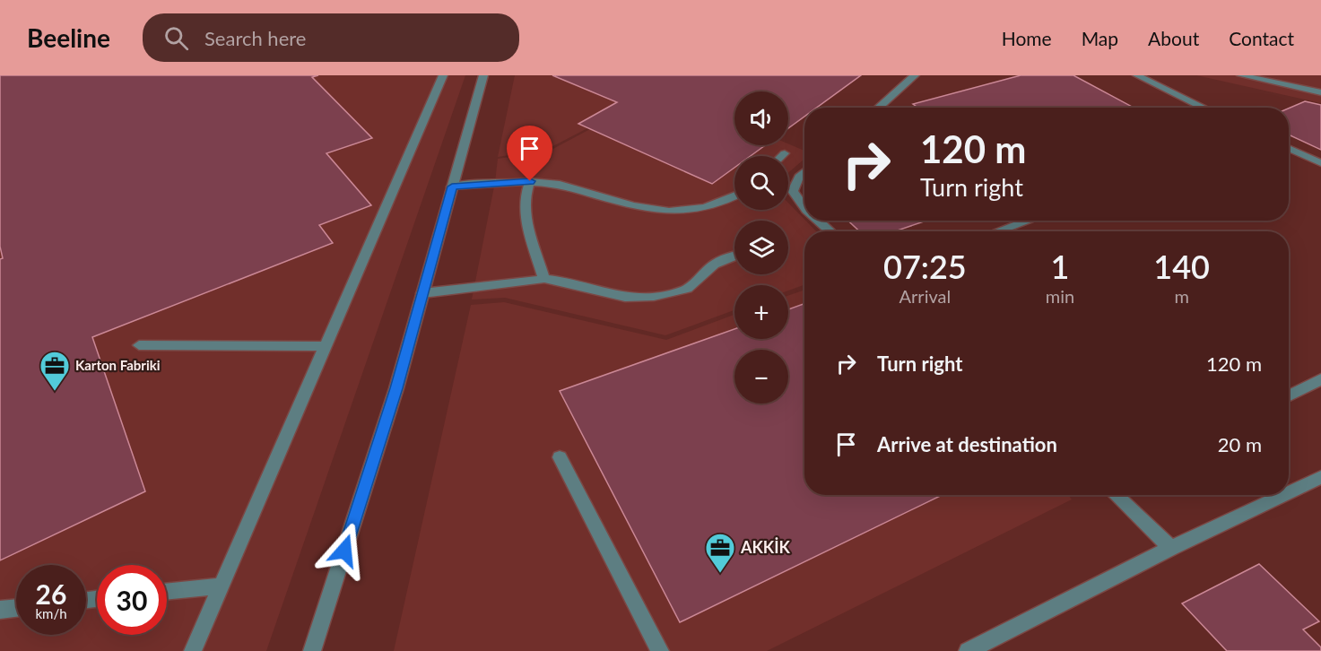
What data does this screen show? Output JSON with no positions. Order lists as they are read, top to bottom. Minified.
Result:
{"places":{"office":["Karton Fabriki","AKKİK"]},"page":{"header":"Beeline","search":"Search here","nav":["Home","Map","About","Contact"],"map_buttons":["+","−"],"turn":["120 m","Turn right"],"eta":["07:25","Arrival","1","min","140","m"],"list":[{"name":"Turn right","value":"120 m"},{"name":"Arrive at destination","value":"20 m"}],"speed":"26 km/h","limit":"30"}}
